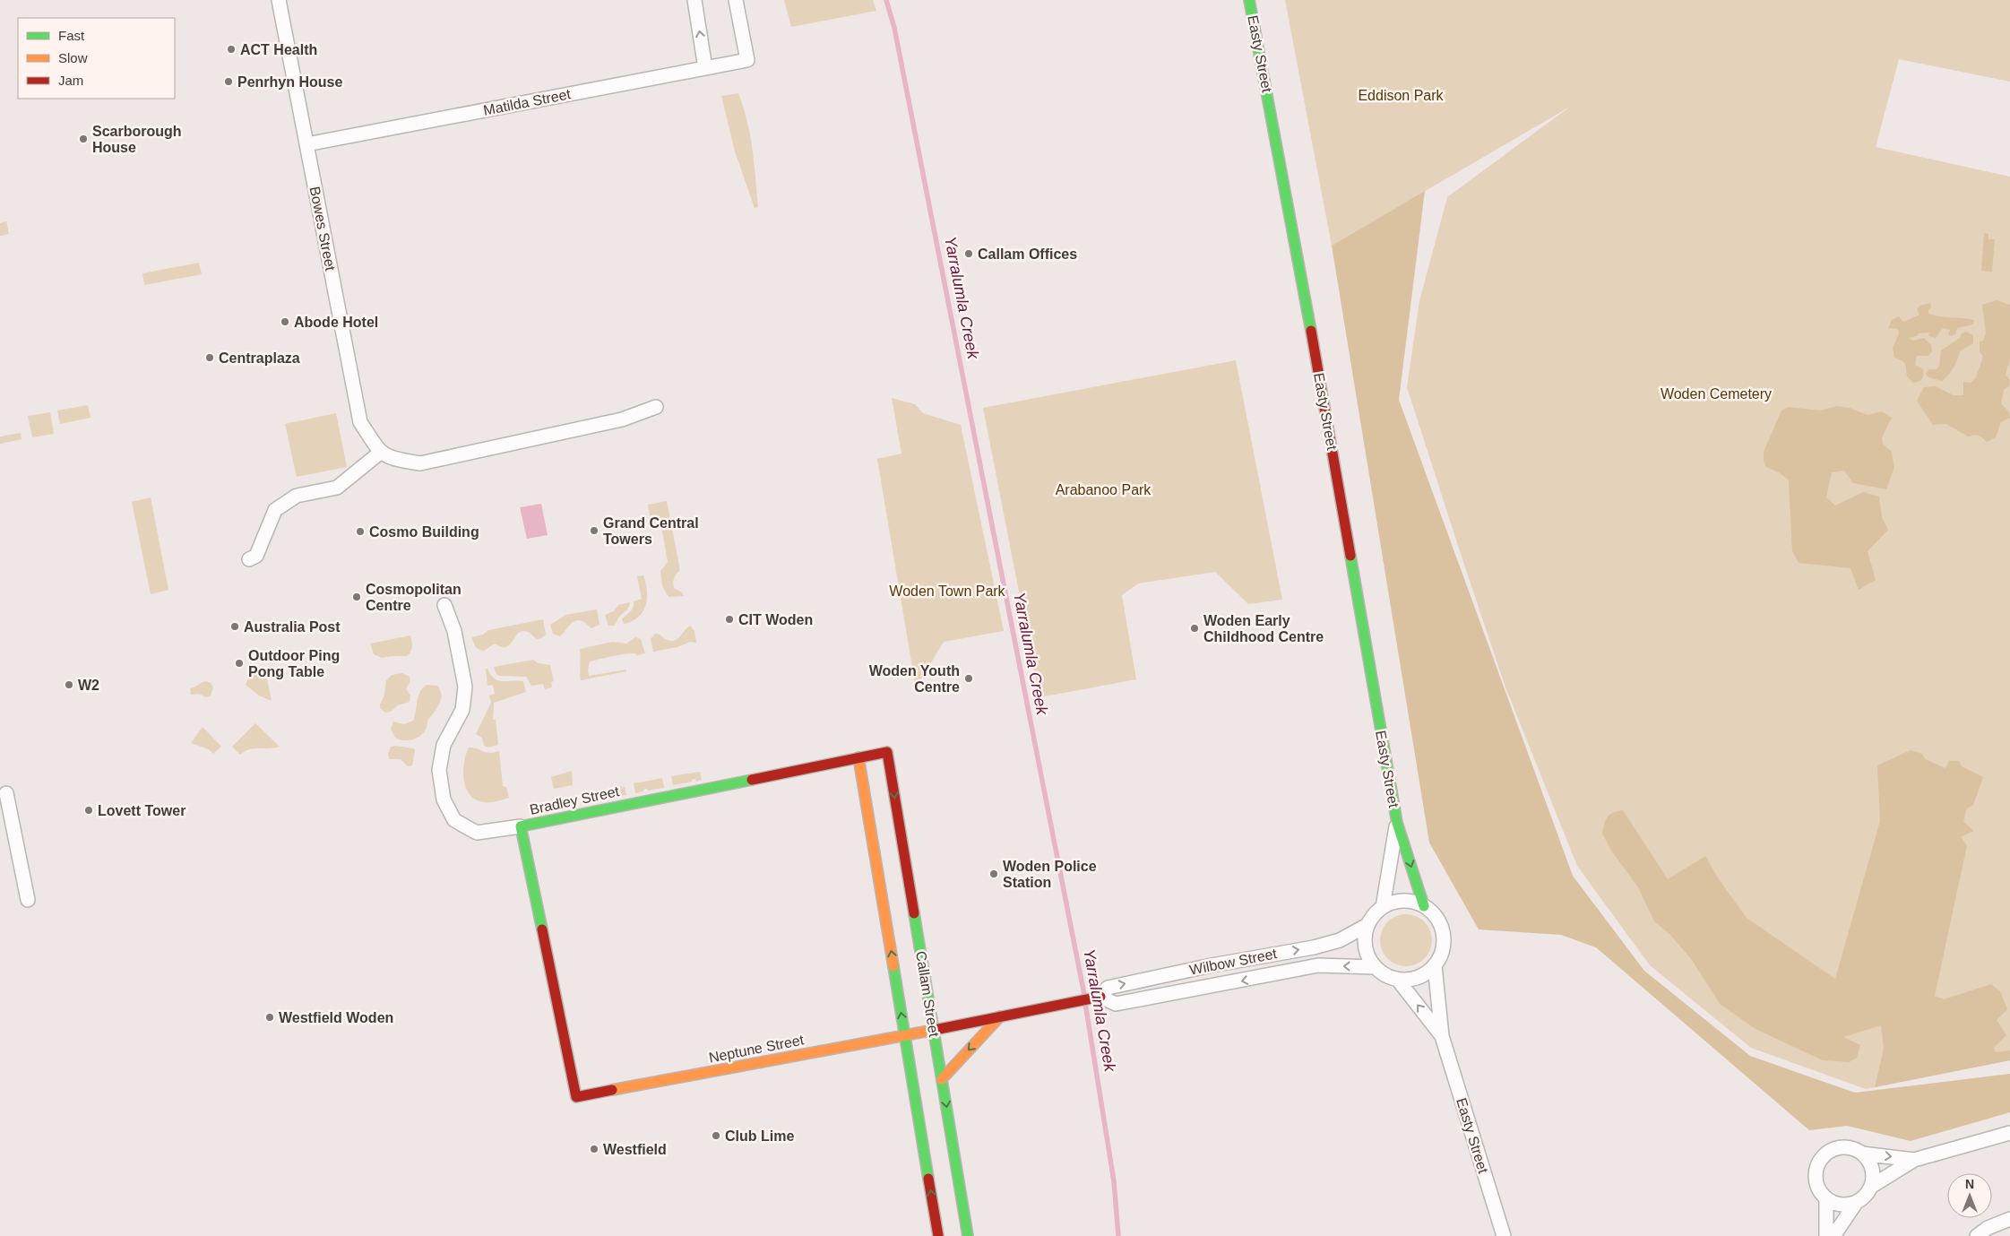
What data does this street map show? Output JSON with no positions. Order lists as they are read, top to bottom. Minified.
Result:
{"streets":{"street":["Easty Street","Matilda Street","Bowes Street","Bradley Street","Wilbow Street","Callam Street","Neptune Street"]},"crossings":[["Easty Street","Wilbow Street"],["Matilda Street","Bowes Street"],["Bradley Street","Callam Street"],["Bradley Street","Neptune Street"],["Wilbow Street","Callam Street"],["Wilbow Street","Neptune Street"],["Callam Street","Neptune Street"]],"water":["Yarralumla Creek"],"parks":["Eddison Park","Woden Cemetery","Arabanoo Park","Woden Town Park"],"places":["ACT Health","Penrhyn House","Scarborough House","Callam Offices","Abode Hotel","Centraplaza","Grand Central Towers","Cosmo Building","Cosmopolitan Centre","CIT Woden","Australia Post","Woden Early Childhood Centre","Outdoor Ping Pong Table","Woden Youth Centre","W2","Lovett Tower","Woden Police Station","Westfield Woden","Club Lime","Westfield"],"legend":["Fast","Slow","Jam"],"north":"top"}
